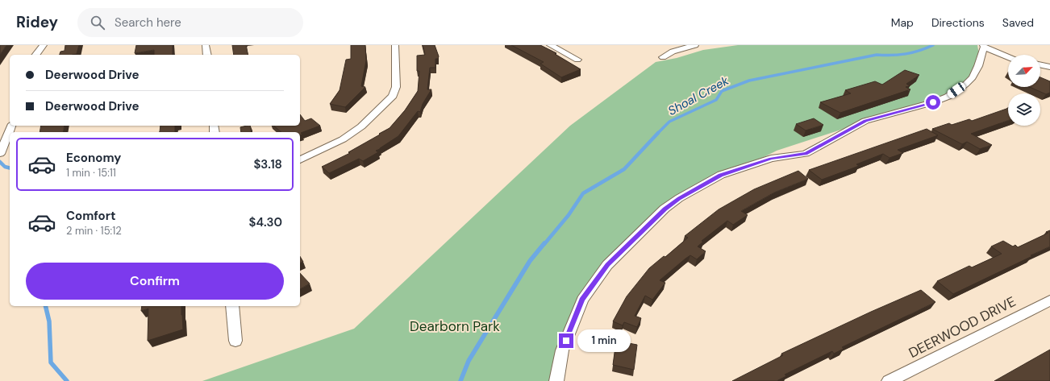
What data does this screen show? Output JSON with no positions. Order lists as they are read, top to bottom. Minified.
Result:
{"streets":{"street":["DEERWOOD DRIVE"]},"water":["Shoal Creek"],"parks":["Dearborn Park"],"north":"top right","page":{"header":"Ridey","search":"Search here","nav":["Map","Directions","Saved"],"banner":["Deerwood Drive","Deerwood Drive"],"list":[{"name":"Economy","note":"1 min · 15:11","value":"$3.18"},{"name":"Comfort","note":"2 min · 15:12","value":"$4.30"}],"buttons":"Confirm","bubble":"1 min"}}
